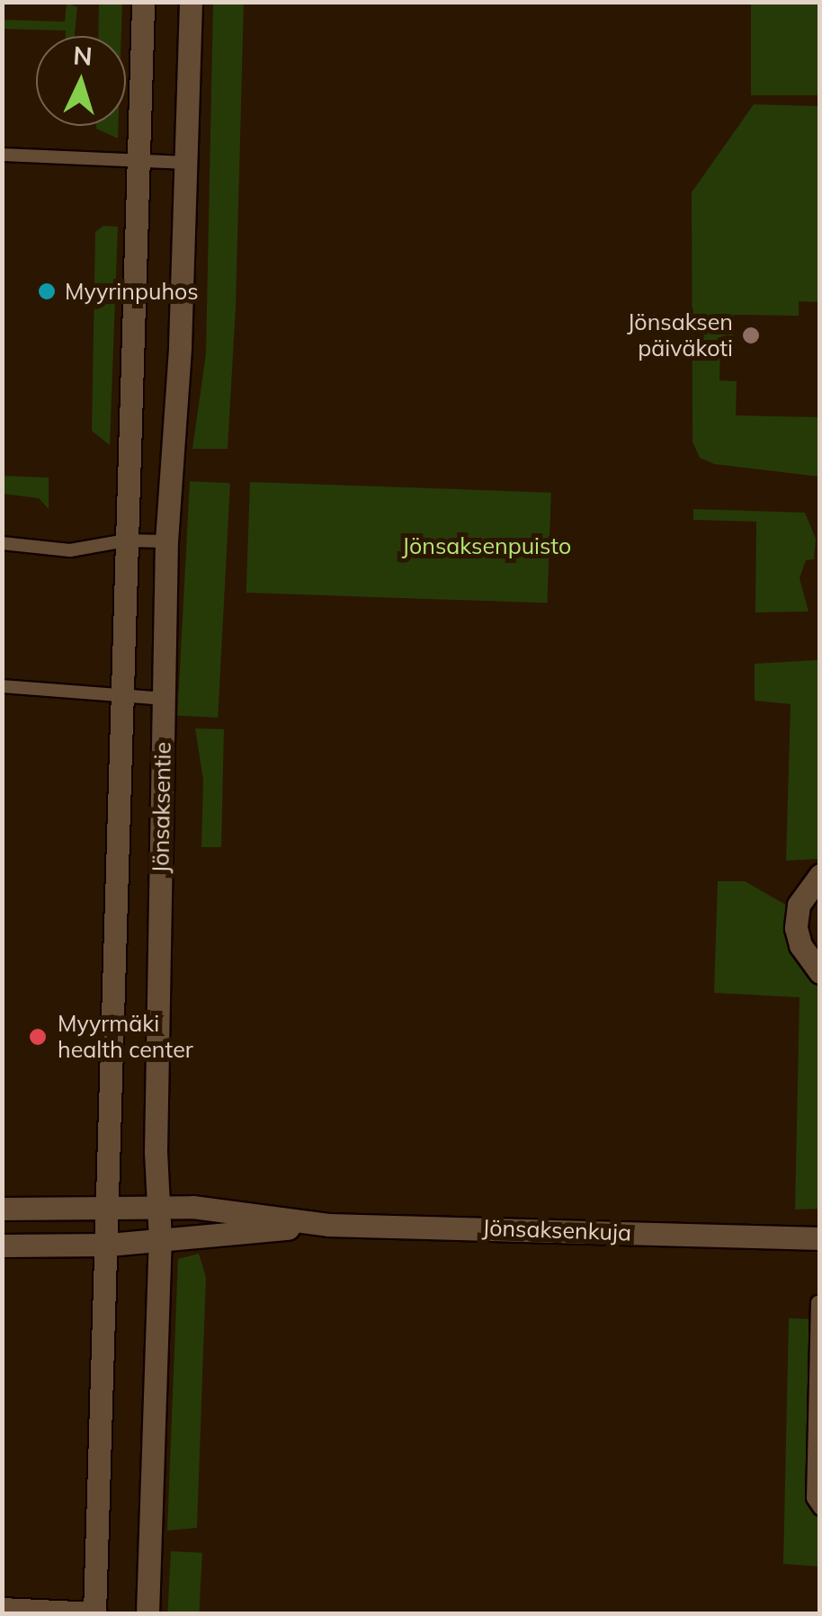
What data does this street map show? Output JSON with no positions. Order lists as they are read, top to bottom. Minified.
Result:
{"streets":{"main road":["Jönsaksentie","Jönsaksenkuja"]},"crossings":[["Jönsaksentie","Jönsaksenkuja"]],"parks":["Jönsaksenpuisto"],"places":["Myyrinpuhos","Jönsaksen päiväkoti","Myyrmäki health center"],"north":"top"}
